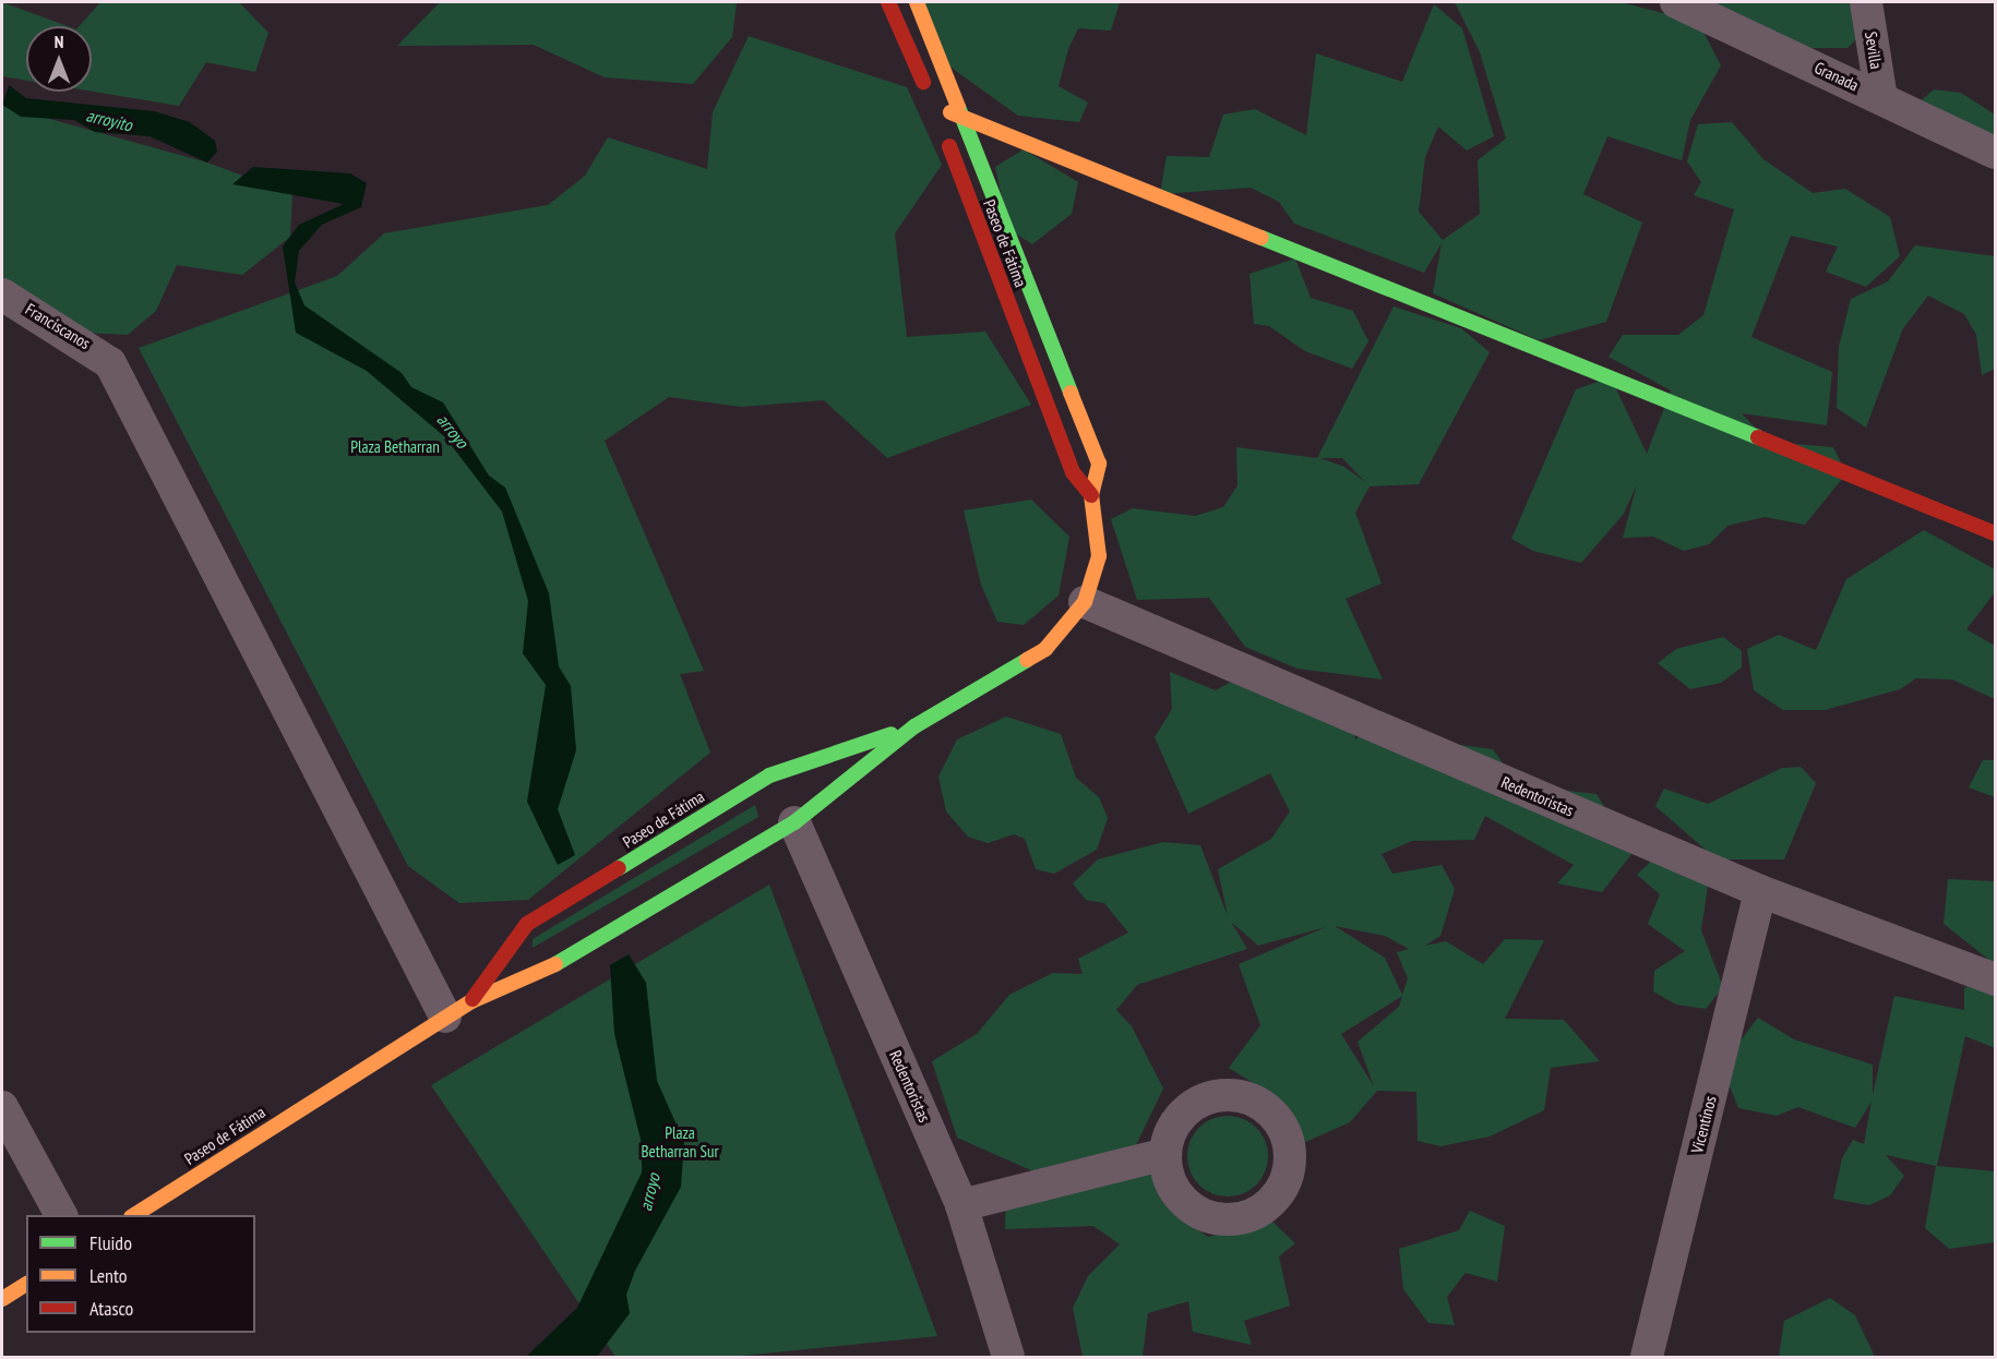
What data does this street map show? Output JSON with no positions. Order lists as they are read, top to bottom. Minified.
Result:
{"streets":{"street":["Sevilla","Granada","Paseo de Fátima","Franciscanos","Redentoristas","Vicentinos"]},"crossings":[["Sevilla","Granada"],["Paseo de Fátima","Franciscanos"],["Paseo de Fátima","Redentoristas"],["Redentoristas","Vicentinos"]],"water":["arroyito","arroyo"],"parks":["Plaza Betharran","Plaza Betharran Sur"],"legend":["Fluido","Lento","Atasco"],"north":"top"}
